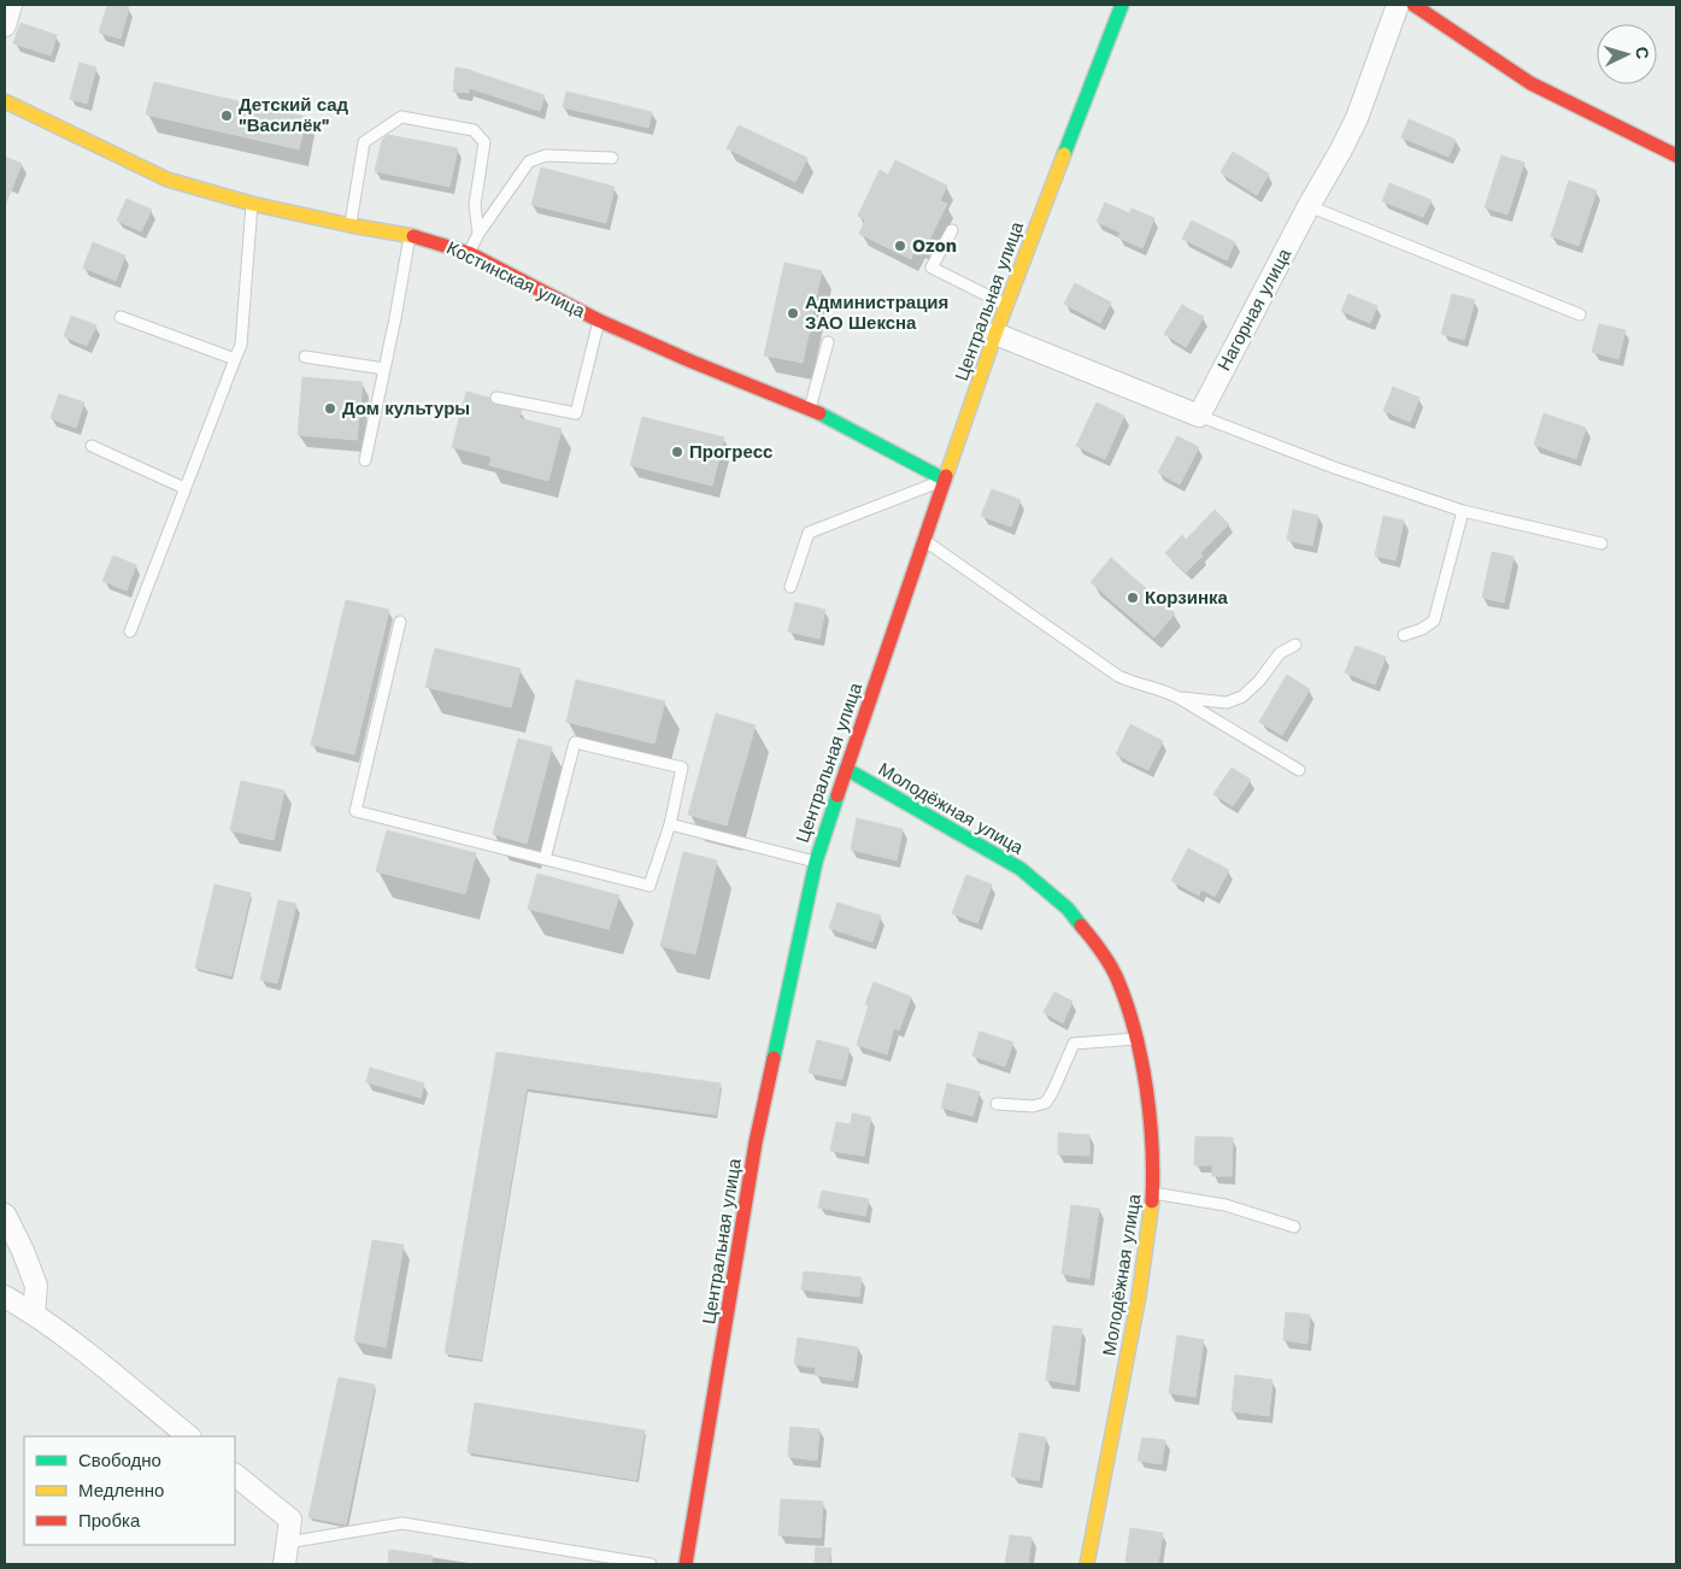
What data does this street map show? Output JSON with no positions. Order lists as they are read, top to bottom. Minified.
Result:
{"streets":{"street":["Костинская улица","Центральная улица","Нагорная улица","Молодёжная улица"]},"crossings":[["Костинская улица","Центральная улица"],["Центральная улица","Молодёжная улица"]],"places":["Детский сад \"Василёк\"","Ozon","Администрация ЗАО Шексна","Дом культуры","Прогресс","Корзинка"],"legend":["Свободно","Медленно","Пробка"],"north":"right"}
